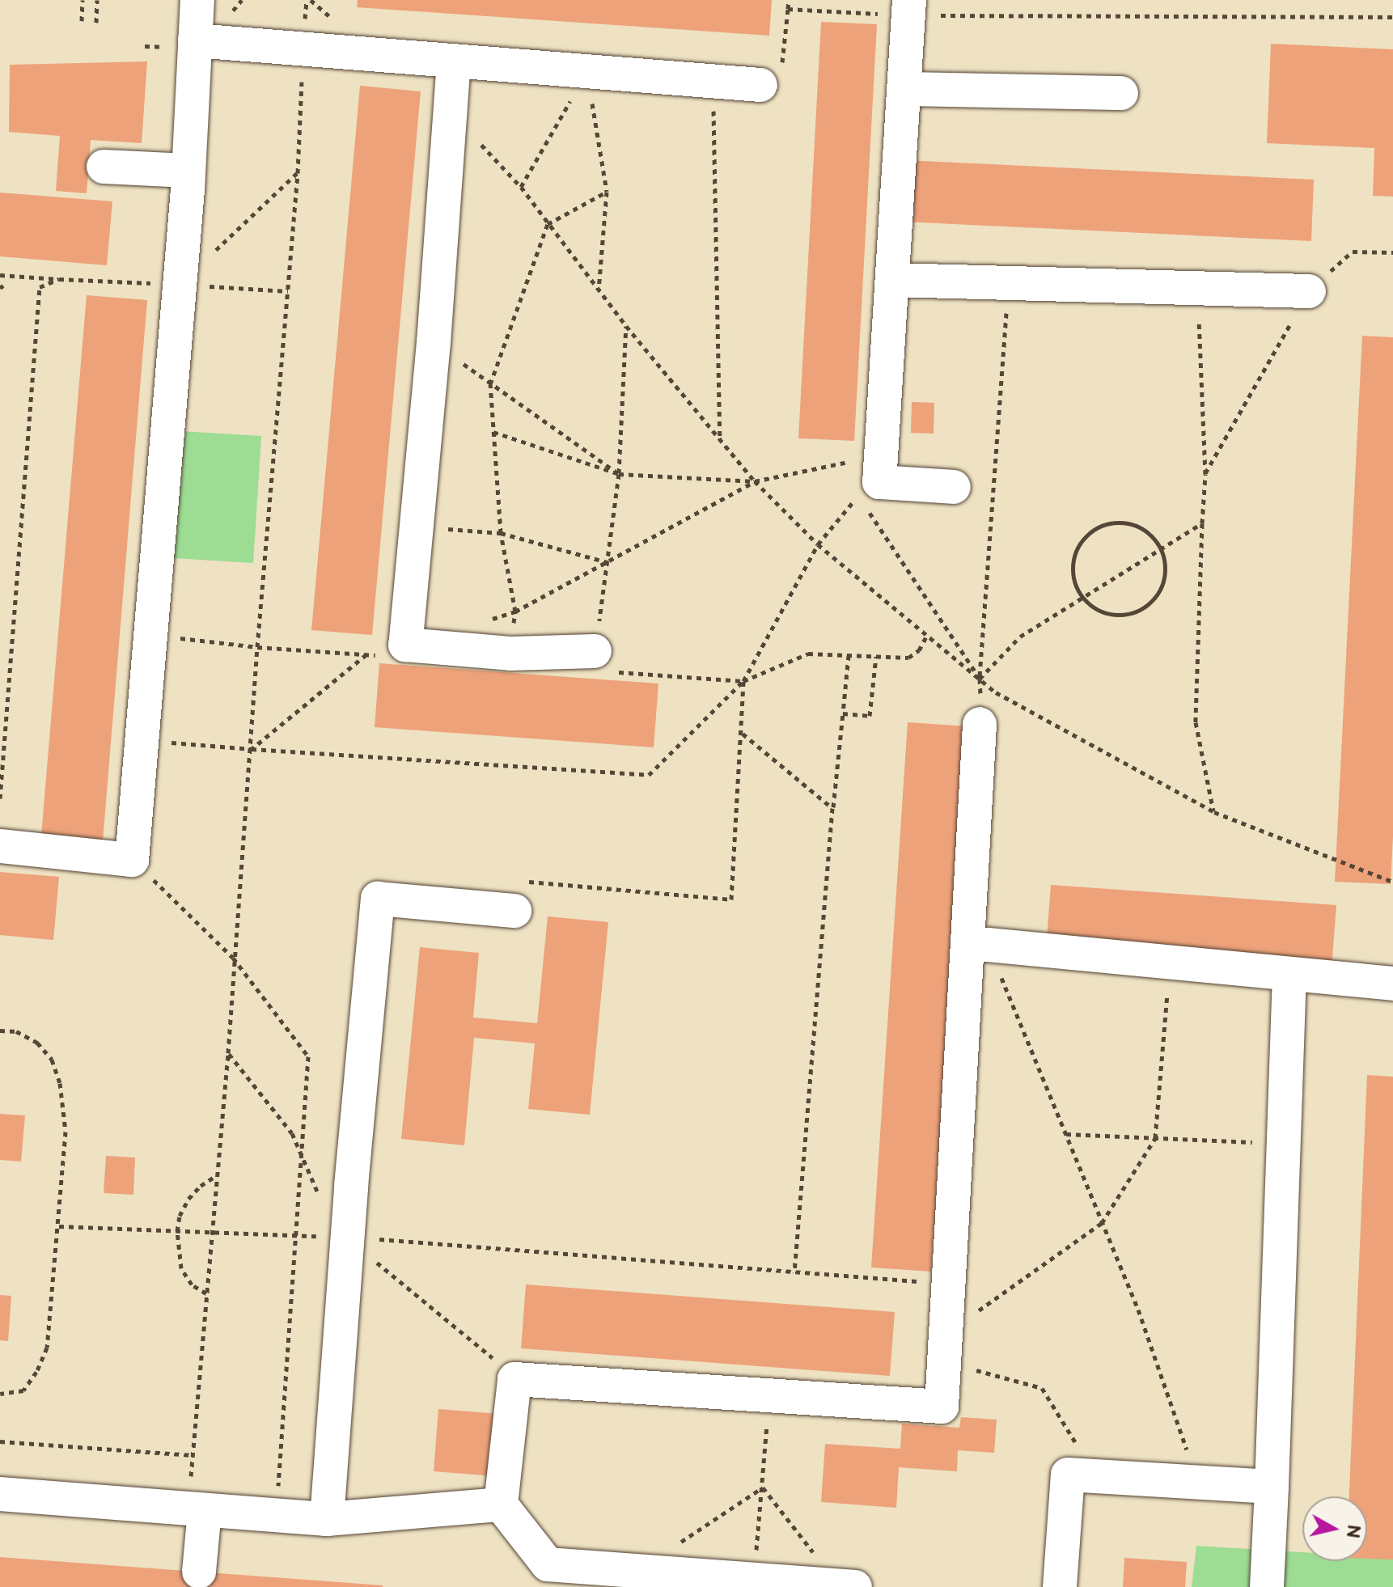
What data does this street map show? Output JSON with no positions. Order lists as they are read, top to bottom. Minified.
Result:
{"north":"right"}
